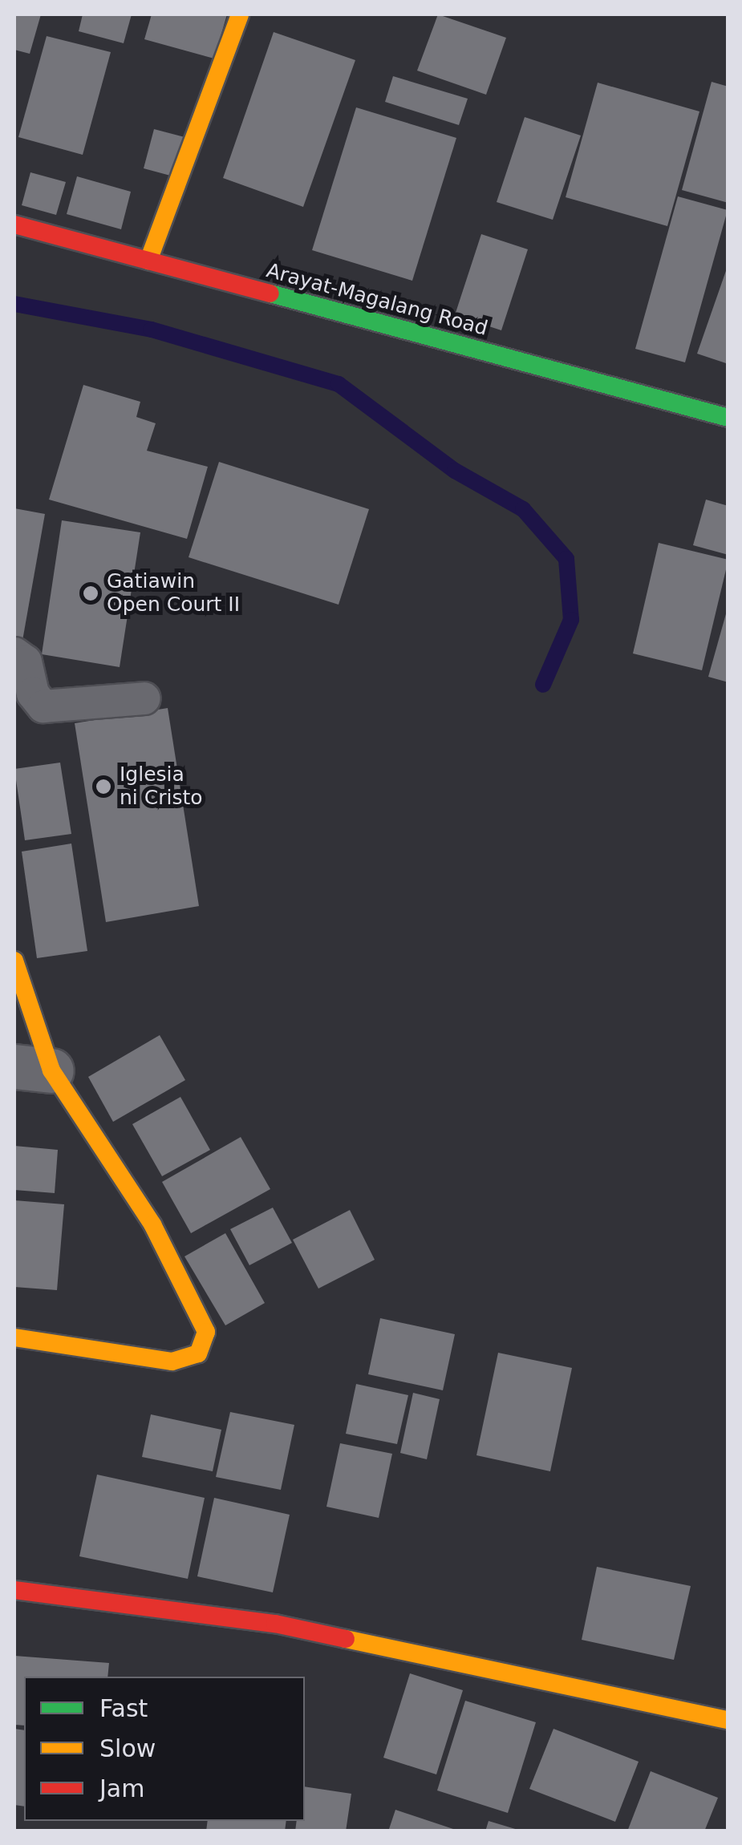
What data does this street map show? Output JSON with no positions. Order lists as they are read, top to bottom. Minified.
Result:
{"streets":{"street":["Arayat-Magalang Road"]},"places":["Gatiawin Open Court II","Iglesia ni Cristo"],"legend":["Fast","Slow","Jam"]}
